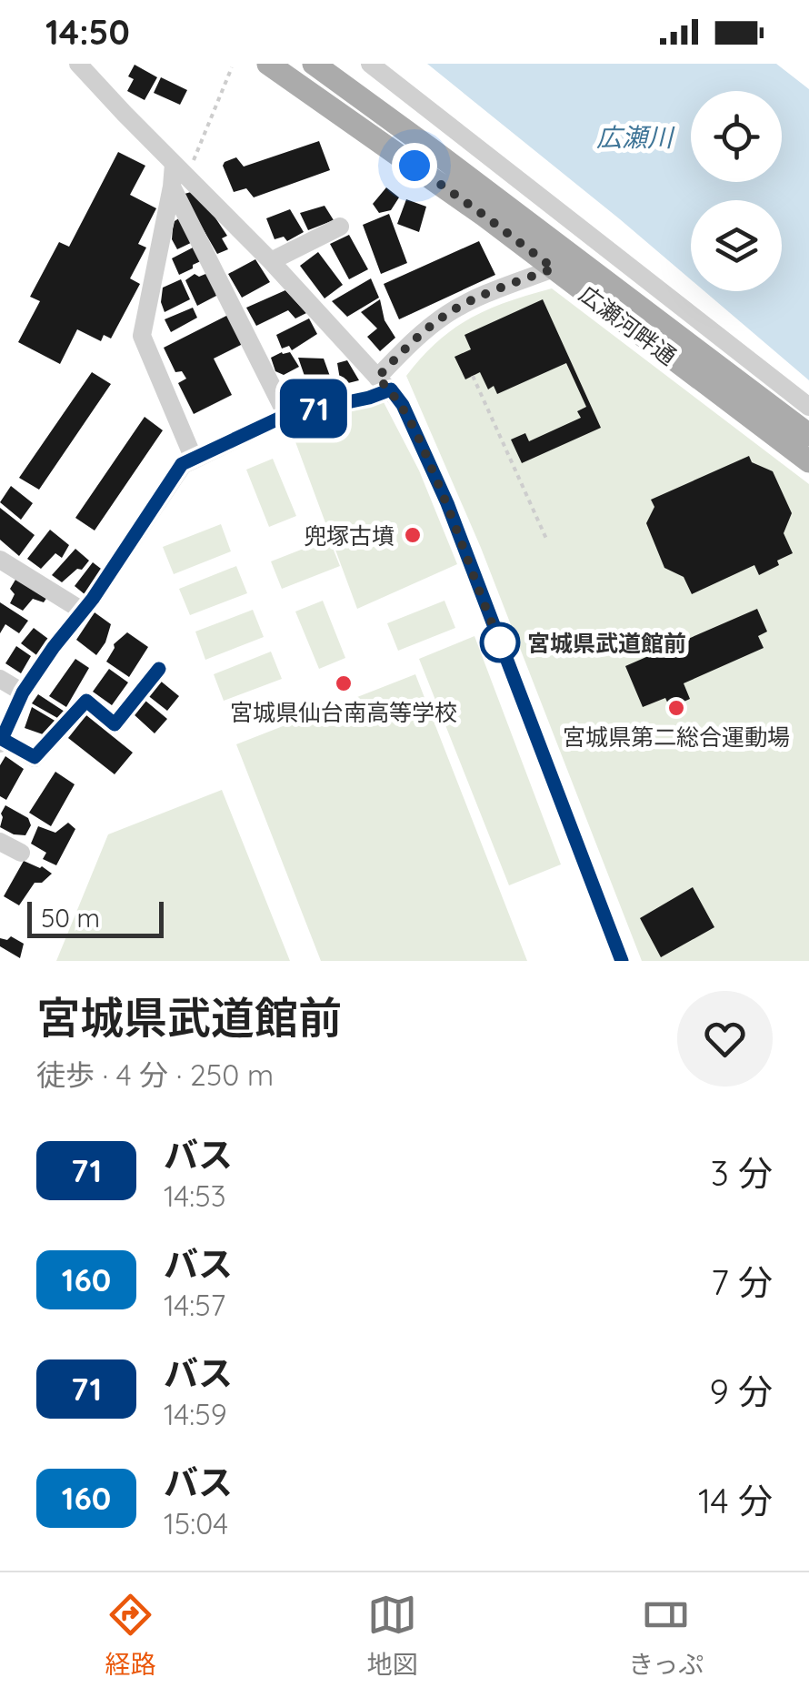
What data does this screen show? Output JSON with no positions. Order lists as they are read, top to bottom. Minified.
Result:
{"streets":{"main road":["広瀬河畔通"]},"water":["広瀬川"],"places":["兜塚古墳","宮城県武道館前","宮城県仙台南高等学校","宮城県第二総合運動場"],"lines":["bus line 71"],"scale_bar":"50 m","page":{"status":"14:50","on_map":"71","scale":"50 m","heading":["宮城県武道館前","徒歩 · 4 分 · 250 m"],"list":[{"mark":"71","name":"バス","note":"14:53","value":"3 分"},{"mark":"160","name":"バス","note":"14:57","value":"7 分"},{"mark":"71","name":"バス","note":"14:59","value":"9 分"},{"mark":"160","name":"バス","note":"15:04","value":"14 分"}],"tabs":["経路","地図","きっぷ"]}}
